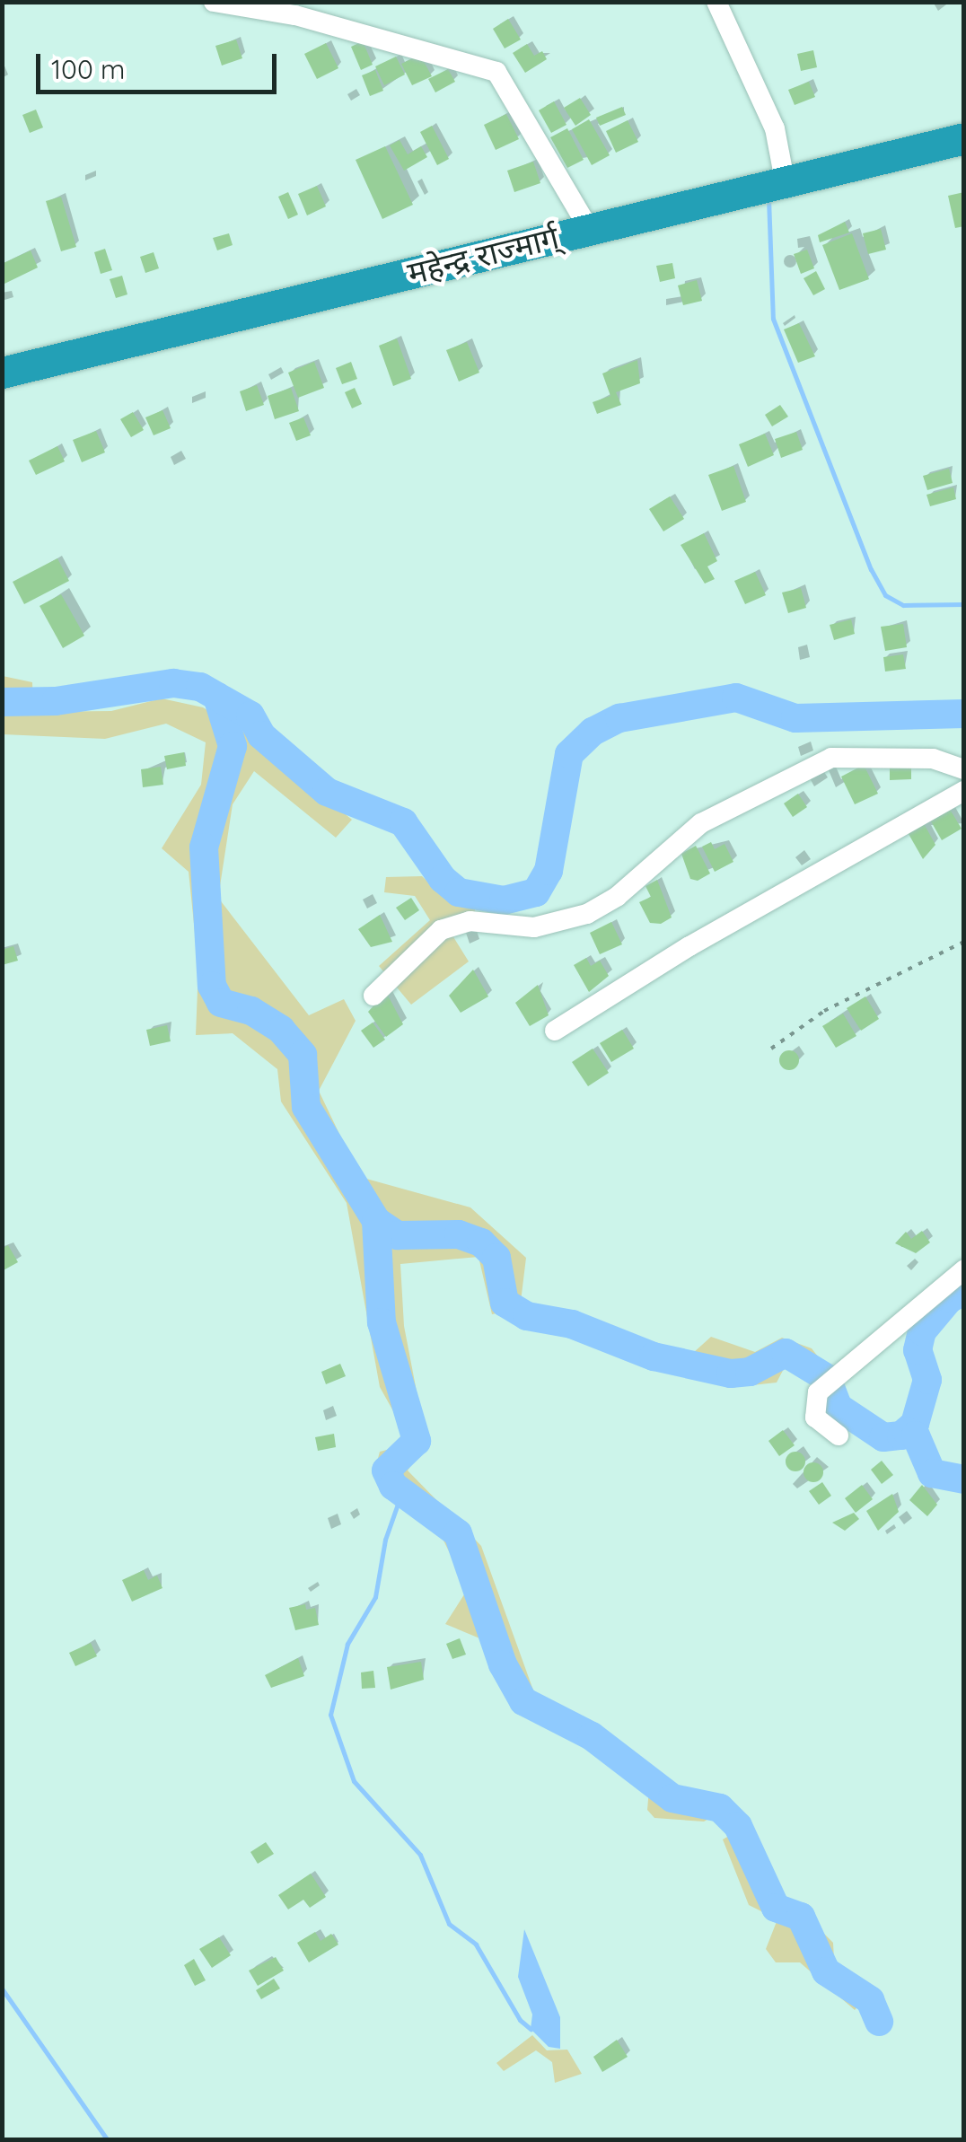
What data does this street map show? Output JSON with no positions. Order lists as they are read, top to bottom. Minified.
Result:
{"streets":{"highway":["महेन्द्र राज्मार्ग्"]},"scale_bar":"100 m"}
